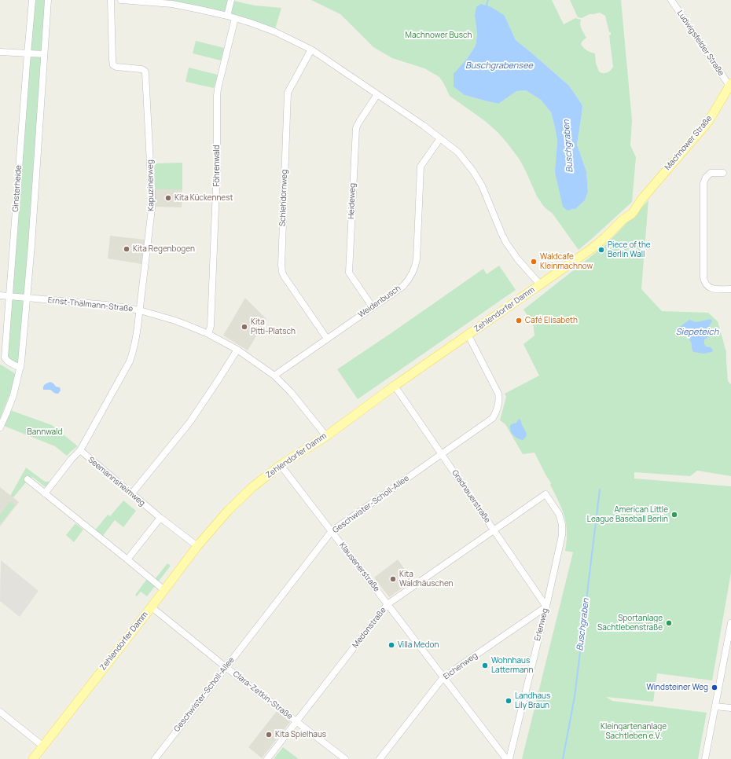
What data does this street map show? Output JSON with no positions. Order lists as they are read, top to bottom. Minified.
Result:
{"streets":{"main road":["Machnower Straße","Zehlendorfer Damm"],"street":["Ludwigsfelder Straße","Föhrenwald","Kapuzinerweg","Ginsterheide","Schlehdornweg","Heideweg","Weidenbusch","Ernst-Thälmann-Straße","Seemannsheimweg","Gradnauerstraße","Geschwister-Scholl-Allee","Klausenerstraße","Erlenweg","Medonstraße","Eichenweg","Clara-Zetkin-Straße"]},"crossings":[["Ludwigsfelder Straße","Machnower Straße"],["Machnower Straße","Zehlendorfer Damm"],["Föhrenwald","Ernst-Thälmann-Straße"],["Kapuzinerweg","Ernst-Thälmann-Straße"],["Kapuzinerweg","Seemannsheimweg"],["Ginsterheide","Ernst-Thälmann-Straße"],["Schlehdornweg","Weidenbusch"],["Heideweg","Weidenbusch"],["Weidenbusch","Ernst-Thälmann-Straße"],["Ernst-Thälmann-Straße","Zehlendorfer Damm"],["Zehlendorfer Damm","Seemannsheimweg"],["Zehlendorfer Damm","Gradnauerstraße"],["Zehlendorfer Damm","Geschwister-Scholl-Allee"],["Zehlendorfer Damm","Klausenerstraße"],["Zehlendorfer Damm","Clara-Zetkin-Straße"],["Gradnauerstraße","Geschwister-Scholl-Allee"],["Gradnauerstraße","Erlenweg"],["Gradnauerstraße","Medonstraße"],["Gradnauerstraße","Eichenweg"],["Geschwister-Scholl-Allee","Klausenerstraße"],["Geschwister-Scholl-Allee","Clara-Zetkin-Straße"],["Klausenerstraße","Medonstraße"],["Klausenerstraße","Eichenweg"],["Erlenweg","Medonstraße"],["Erlenweg","Eichenweg"],["Medonstraße","Clara-Zetkin-Straße"]],"water":["Buschgrabensee","Buschgraben","Siepeteich"],"parks":["Machnower Busch","Bannwald","Kleingartenanlage Sachtleben e.V."],"places":["Kita Kückennest","Kita Regenbogen","Piece of the Berlin Wall","Waldcafe Kleinmachnow","Café Elisabeth","Kita Pitti-Platsch","American Little League Baseball Berlin","Kita Waldhäuschen","Sportanlage Sachtlebenstraße","Villa Medon","Wohnhaus Lattermann","Windsteiner Weg","Landhaus Lily Braun","Kita Spielhaus"]}
